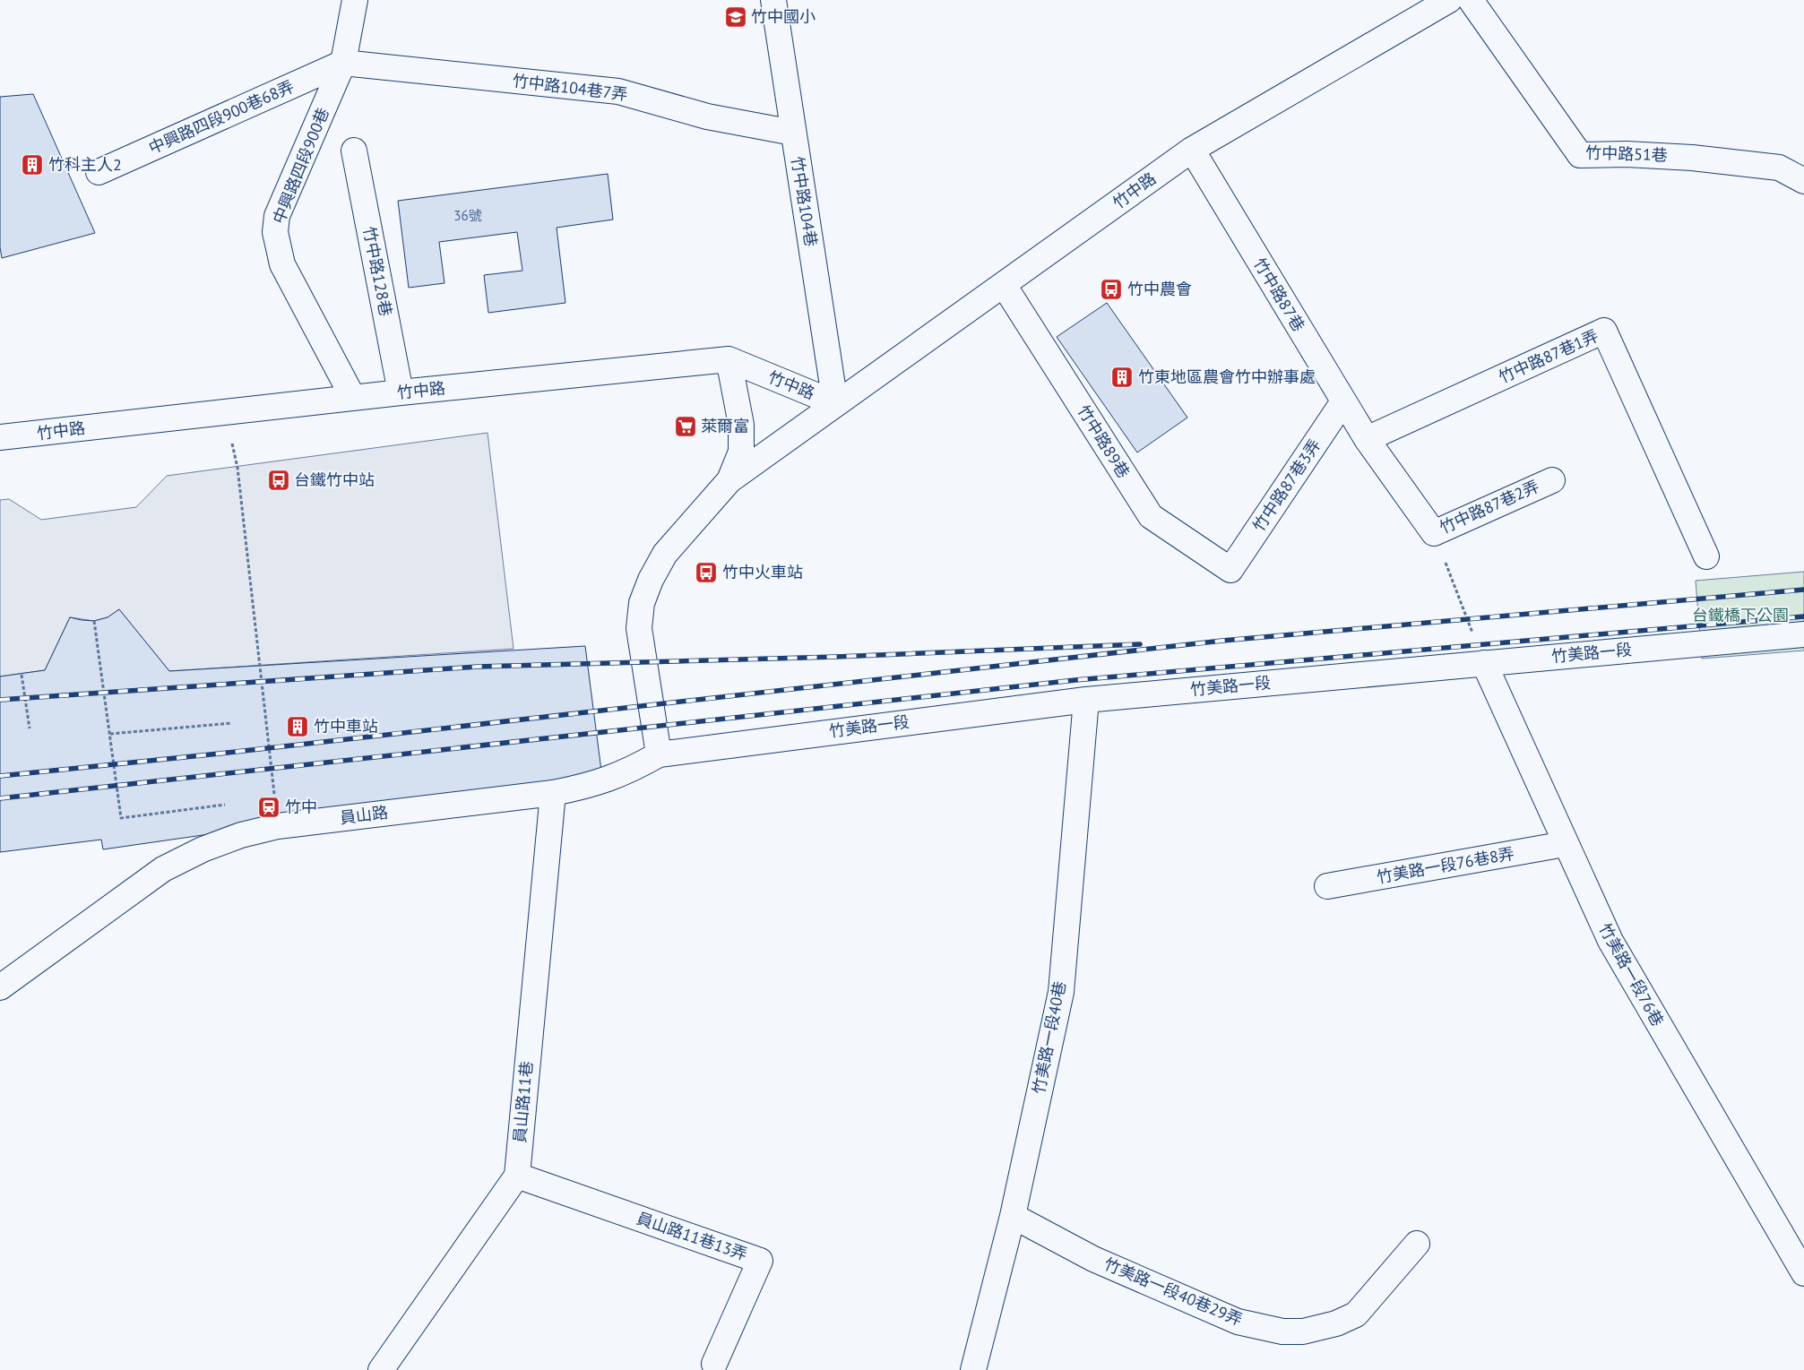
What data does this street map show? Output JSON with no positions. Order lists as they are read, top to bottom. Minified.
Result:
{"streets":{"street":["竹中路104巷7弄","中興路四段900巷68弄","竹中路51巷","中興路四段900巷","竹中路","竹中路104巷","竹中路128巷","竹中路87巷","竹中路87巷1弄","竹中路89巷","竹中路87巷3弄","竹中路87巷2弄","竹美路一段","員山路","竹美路一段76巷8弄","竹美路一段76巷","竹美路一段40巷","員山路11巷","員山路11巷13弄","竹美路一段40巷29弄"]},"crossings":[["竹中路104巷7弄","中興路四段900巷68弄"],["竹中路104巷7弄","中興路四段900巷"],["竹中路104巷7弄","竹中路104巷"],["中興路四段900巷68弄","中興路四段900巷"],["中興路四段900巷","竹中路"],["竹中路","竹中路104巷"],["竹中路","竹中路128巷"],["竹中路","竹中路87巷"],["竹中路","竹中路89巷"],["竹中路","竹美路一段"],["竹中路","員山路"],["竹中路87巷","竹中路87巷1弄"],["竹中路87巷","竹中路87巷3弄"],["竹中路87巷","竹中路87巷2弄"],["竹中路87巷1弄","竹中路87巷2弄"],["竹中路89巷","竹中路87巷3弄"],["竹美路一段","員山路"],["竹美路一段","竹美路一段76巷"],["竹美路一段","竹美路一段40巷"],["員山路","員山路11巷"],["竹美路一段76巷8弄","竹美路一段76巷"],["竹美路一段40巷","竹美路一段40巷29弄"],["員山路11巷","員山路11巷13弄"]],"parks":["台鐵橋下公園"],"places":{"school or university":["竹中國小"],"building":["竹科主人2","竹東地區農會竹中辦事處","竹中車站"],"bus stop":["竹中農會","台鐵竹中站","竹中火車站"],"supermarket":["萊爾富"],"station":["竹中"]},"house_numbers":["36號"]}
